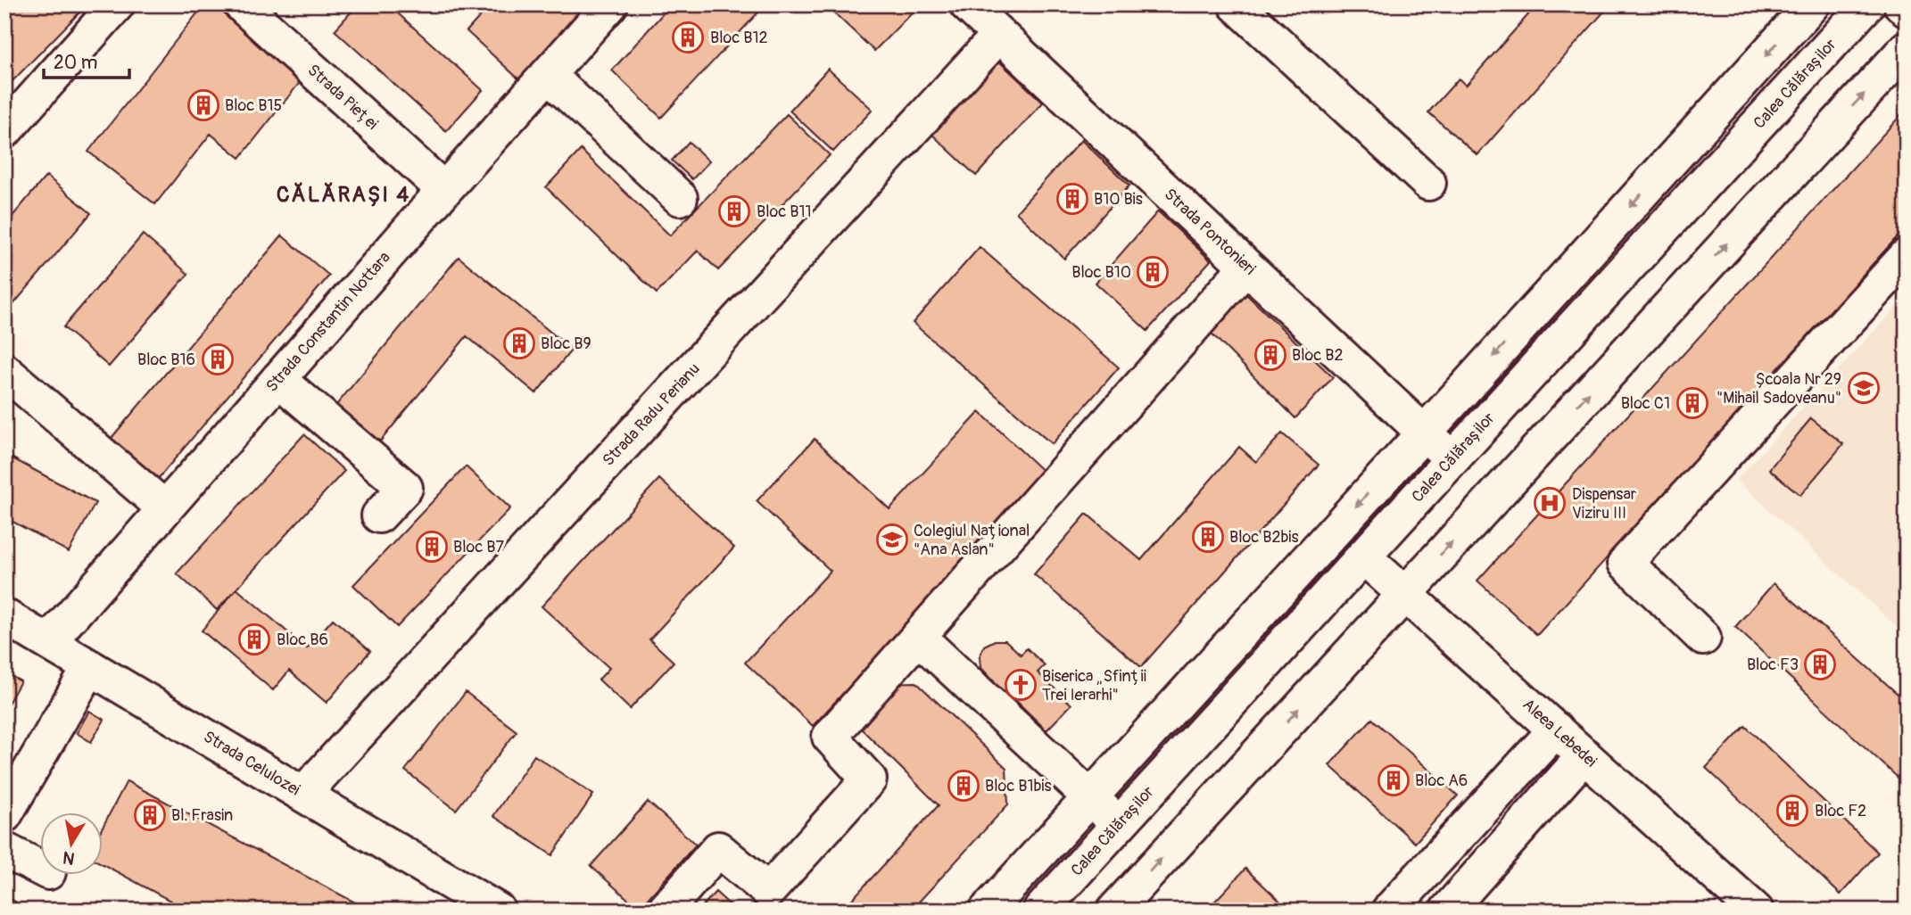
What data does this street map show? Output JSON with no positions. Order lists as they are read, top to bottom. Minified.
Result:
{"streets":{"street":["Calea Călărașilor","Strada Pieței","Strada Pontonieri","Strada Constantin Nottara","Strada Radu Perianu","Aleea Lebedei","Strada Celulozei"]},"crossings":[["Calea Călărașilor","Strada Pontonieri"],["Calea Călărașilor","Aleea Lebedei"],["Strada Pieței","Strada Constantin Nottara"],["Strada Pontonieri","Strada Radu Perianu"],["Strada Constantin Nottara","Strada Celulozei"],["Strada Radu Perianu","Strada Celulozei"]],"districts":["CĂLĂRAȘI 4"],"places":{"building":["Bloc B12","Bloc B15","B10 Bis","Bloc B11","Bloc B10","Bloc B9","Bloc B2","Bloc B16","Bloc C1","Bloc B2bis","Bloc B7","Bloc B6","Bloc F3","Bloc A6","Bloc B1bis","Bloc F2","Bl. Frasin"],"school or university":["Școala Nr 29 \"Mihail Sadoveanu\"","Colegiul Național \"Ana Aslan\""],"hospital":["Dispensar Viziru III"],"church":["Biserica „Sfinții Trei Ierarhi\""]},"scale_bar":"20 m","north":"bottom"}
